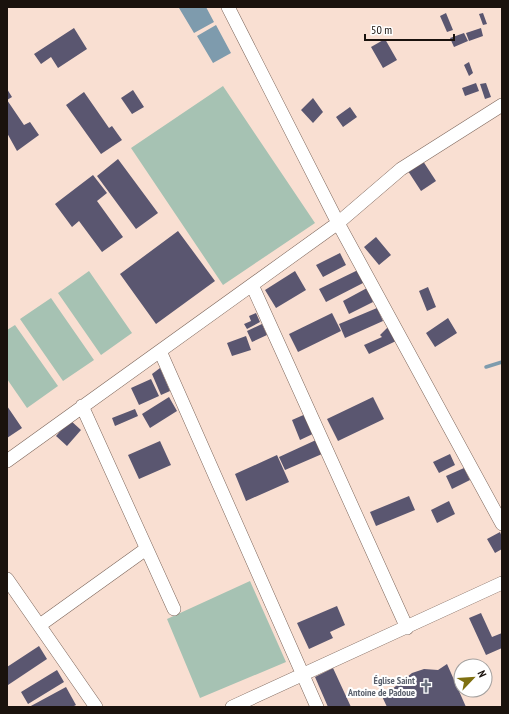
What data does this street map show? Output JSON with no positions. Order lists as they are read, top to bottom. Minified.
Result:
{"places":{"church":["Église Saint Antoine de Padoue"]},"scale_bar":"50 m","north":"top right"}
